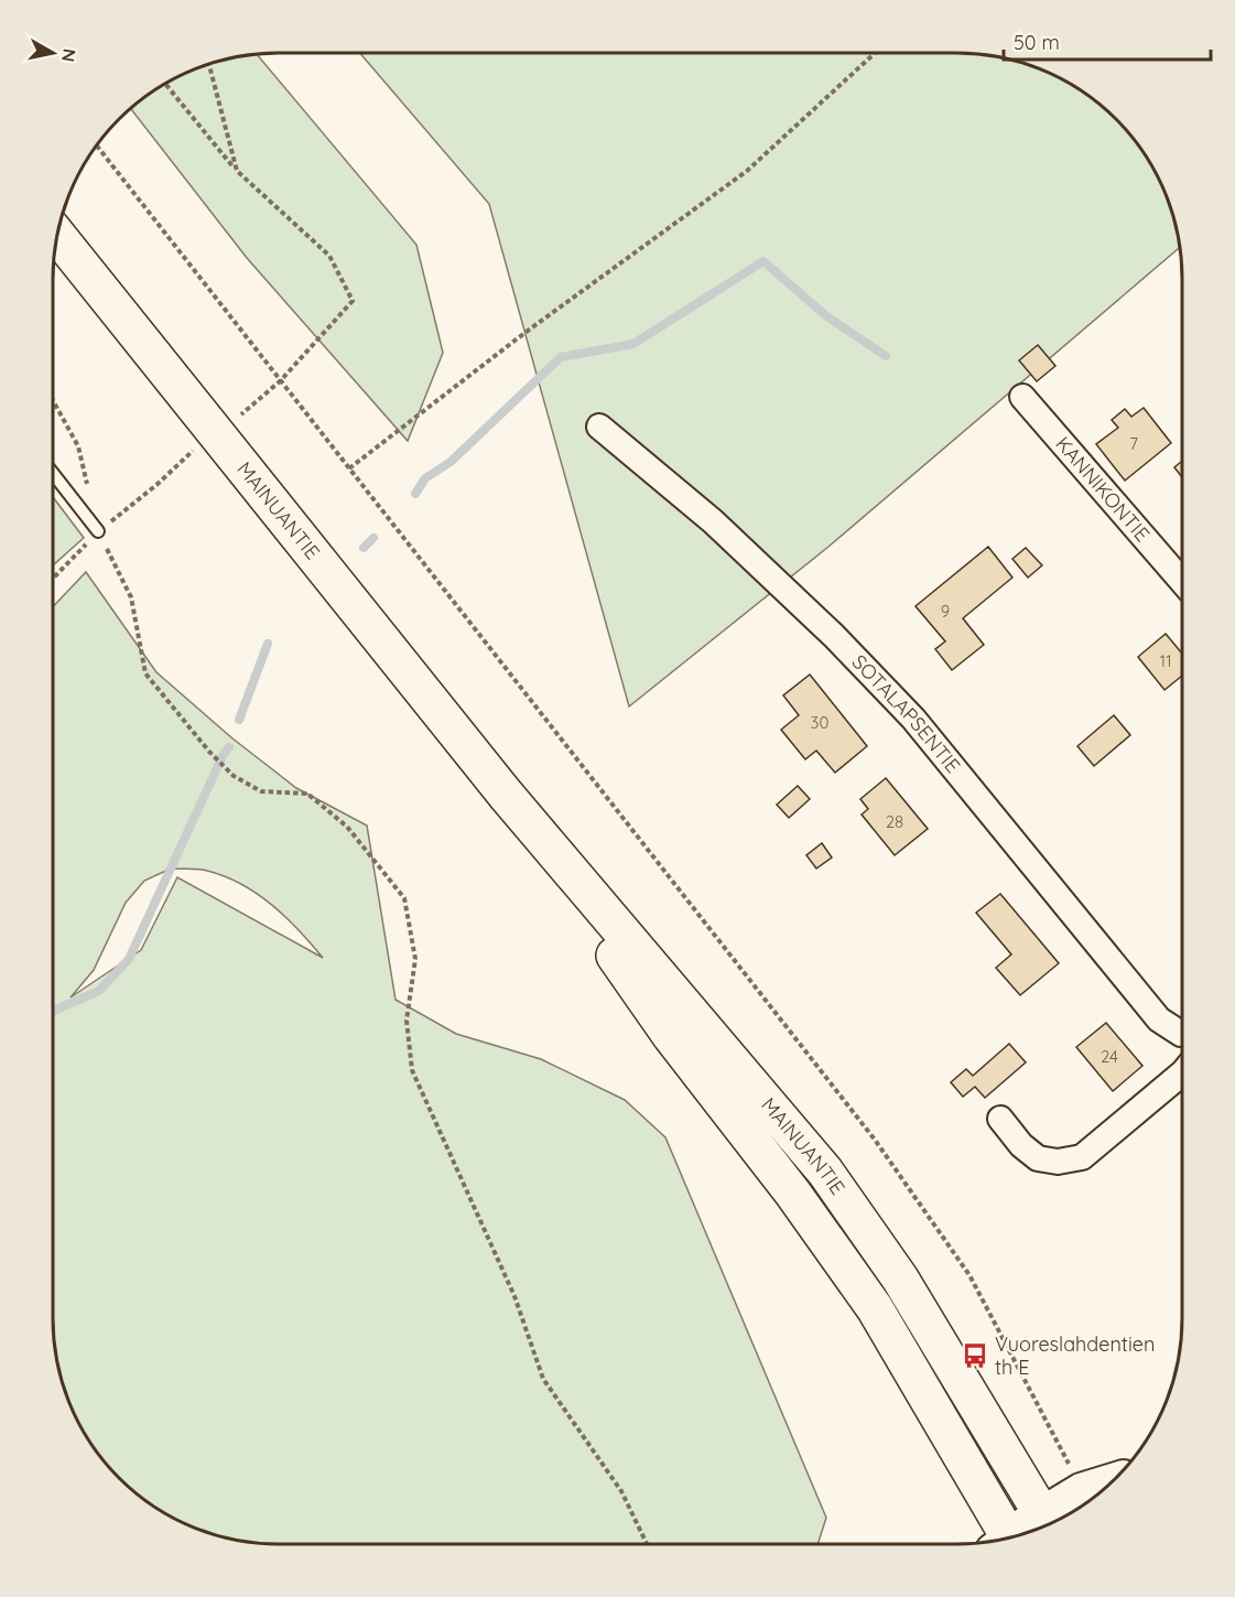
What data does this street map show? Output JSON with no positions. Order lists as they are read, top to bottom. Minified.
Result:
{"streets":{"highway":["MAINUANTIE"],"street":["KANNIKONTIE","SOTALAPSENTIE"]},"places":{"bus stop":["Vuoreslahdentien th E"]},"house_numbers":["7","9","11","30","28","24"],"scale_bar":"50 m","north":"right"}
